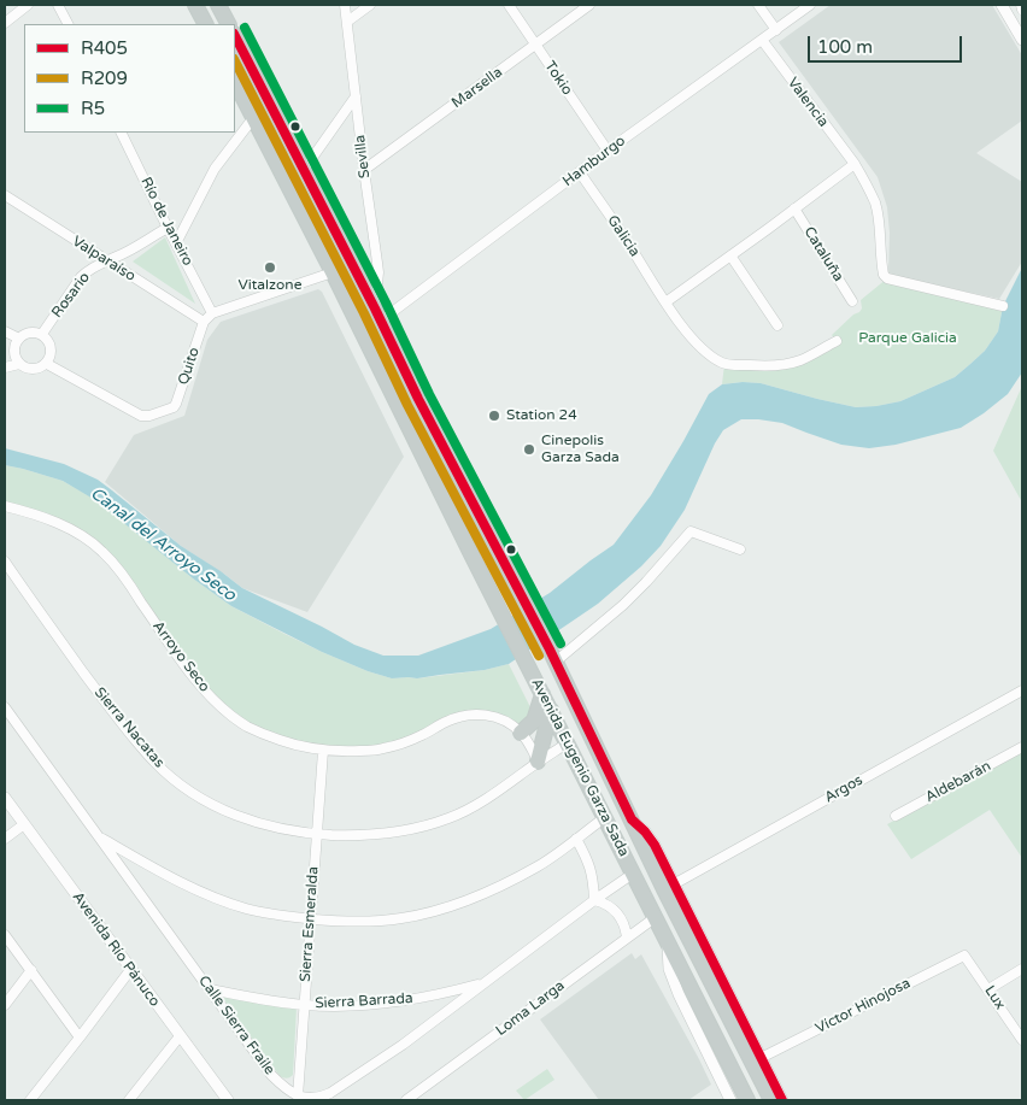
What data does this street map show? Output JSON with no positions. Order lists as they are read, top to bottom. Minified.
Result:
{"streets":{"highway":["Avenida Eugenio Garza Sada"],"street":["Tokio","Marsella","Valencia","Sevilla","Hamburgo","Río de Janeiro","Galicia","Cataluña","Valparaíso","Rosario","Quito","Arroyo Seco","Sierra Nacatas","Aldebarán","Argos","Sierra Esmeralda","Avenida Río Pánuco","Lux","Sierra Barrada","Víctor Hinojosa","Loma Larga","Calle Sierra Fraile"]},"crossings":[["Tokio","Marsella"],["Tokio","Hamburgo"],["Marsella","Sevilla"],["Valencia","Hamburgo"],["Valencia","Cataluña"],["Sevilla","Hamburgo"],["Sevilla","Avenida Eugenio Garza Sada"],["Hamburgo","Galicia"],["Hamburgo","Avenida Eugenio Garza Sada"],["Río de Janeiro","Rosario"],["Río de Janeiro","Quito"],["Galicia","Cataluña"],["Valparaíso","Rosario"],["Valparaíso","Quito"],["Rosario","Quito"],["Quito","Avenida Eugenio Garza Sada"],["Arroyo Seco","Sierra Nacatas"],["Arroyo Seco","Sierra Esmeralda"],["Sierra Nacatas","Avenida Eugenio Garza Sada"],["Sierra Nacatas","Sierra Esmeralda"],["Avenida Eugenio Garza Sada","Argos"],["Avenida Eugenio Garza Sada","Loma Larga"],["Sierra Esmeralda","Sierra Barrada"],["Sierra Esmeralda","Calle Sierra Fraile"],["Lux","Víctor Hinojosa"],["Sierra Barrada","Calle Sierra Fraile"]],"water":["Canal del Arroyo Seco"],"parks":["Parque Galicia"],"places":["Vitalzone","Station 24","Cinepolis Garza Sada"],"lines":["transit line R5","transit line R405","transit line R209"],"legend":["R405","R209","R5"],"scale_bar":"100 m"}
